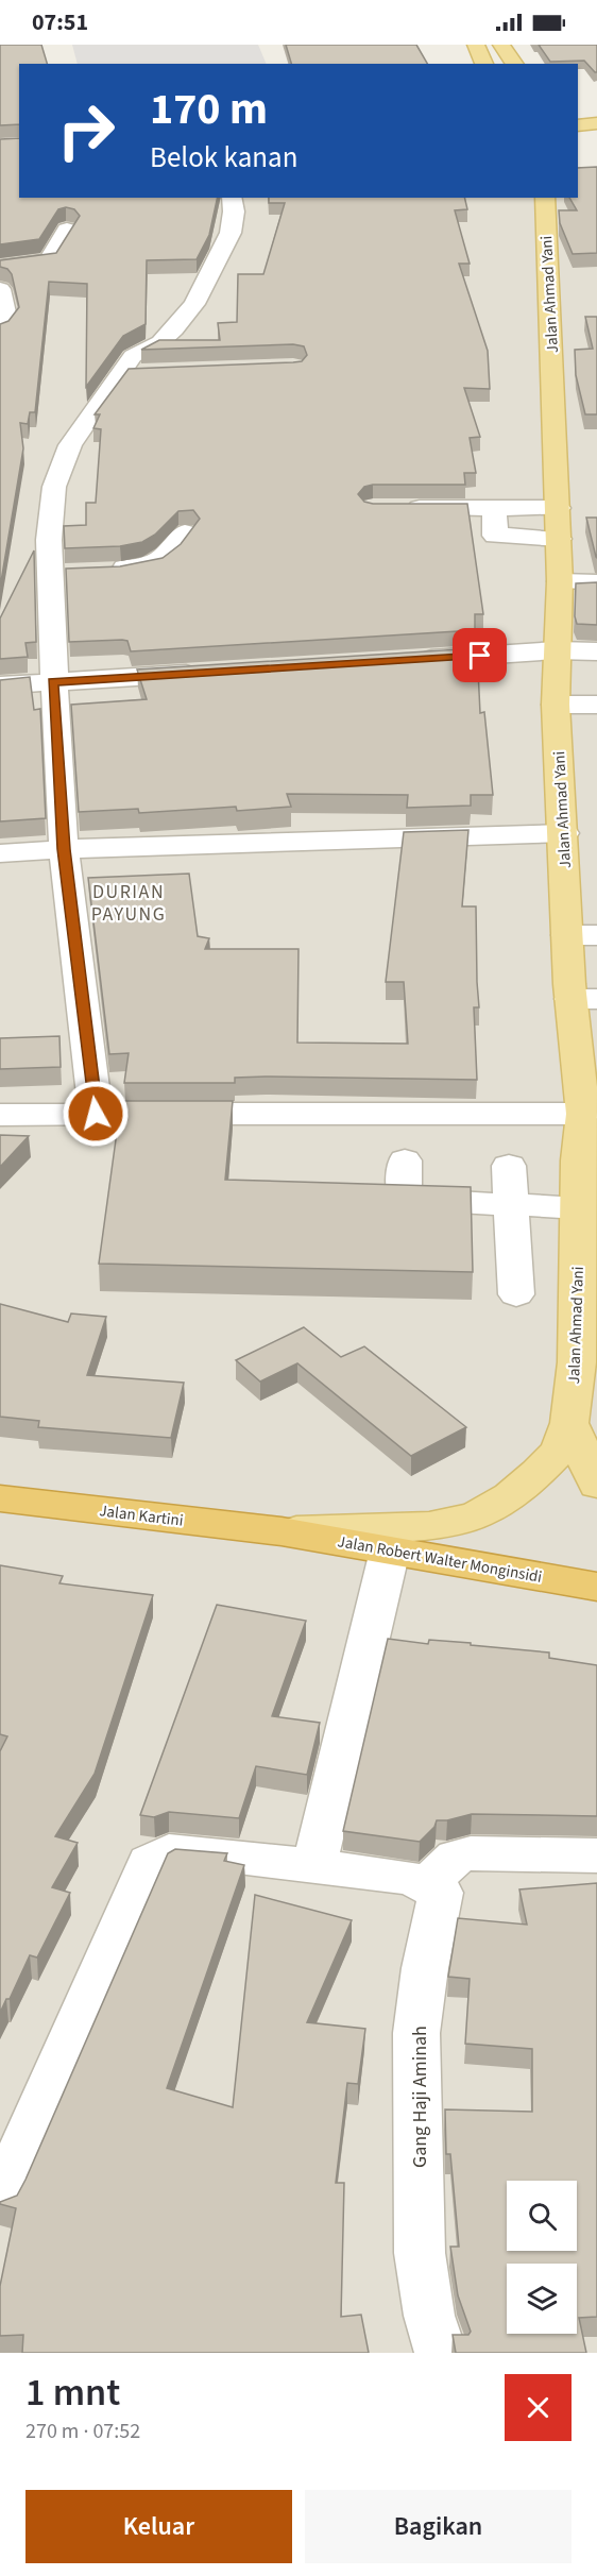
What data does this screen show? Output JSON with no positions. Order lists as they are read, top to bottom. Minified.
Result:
{"streets":{"highway":["Jalan Kartini","Jalan Robert Walter Monginsidi"],"main road":["Jalan Ahmad Yani"],"street":["Gang Haji Aminah"]},"crossings":[["Jalan Ahmad Yani","Jalan Kartini"],["Jalan Ahmad Yani","Jalan Robert Walter Monginsidi"],["Jalan Kartini","Jalan Robert Walter Monginsidi"]],"districts":["DURIAN PAYUNG"],"page":{"status":"07:51","turn":["170 m","Belok kanan"],"heading":["1 mnt","270 m · 07:52"],"buttons":["Keluar","Bagikan"]}}
